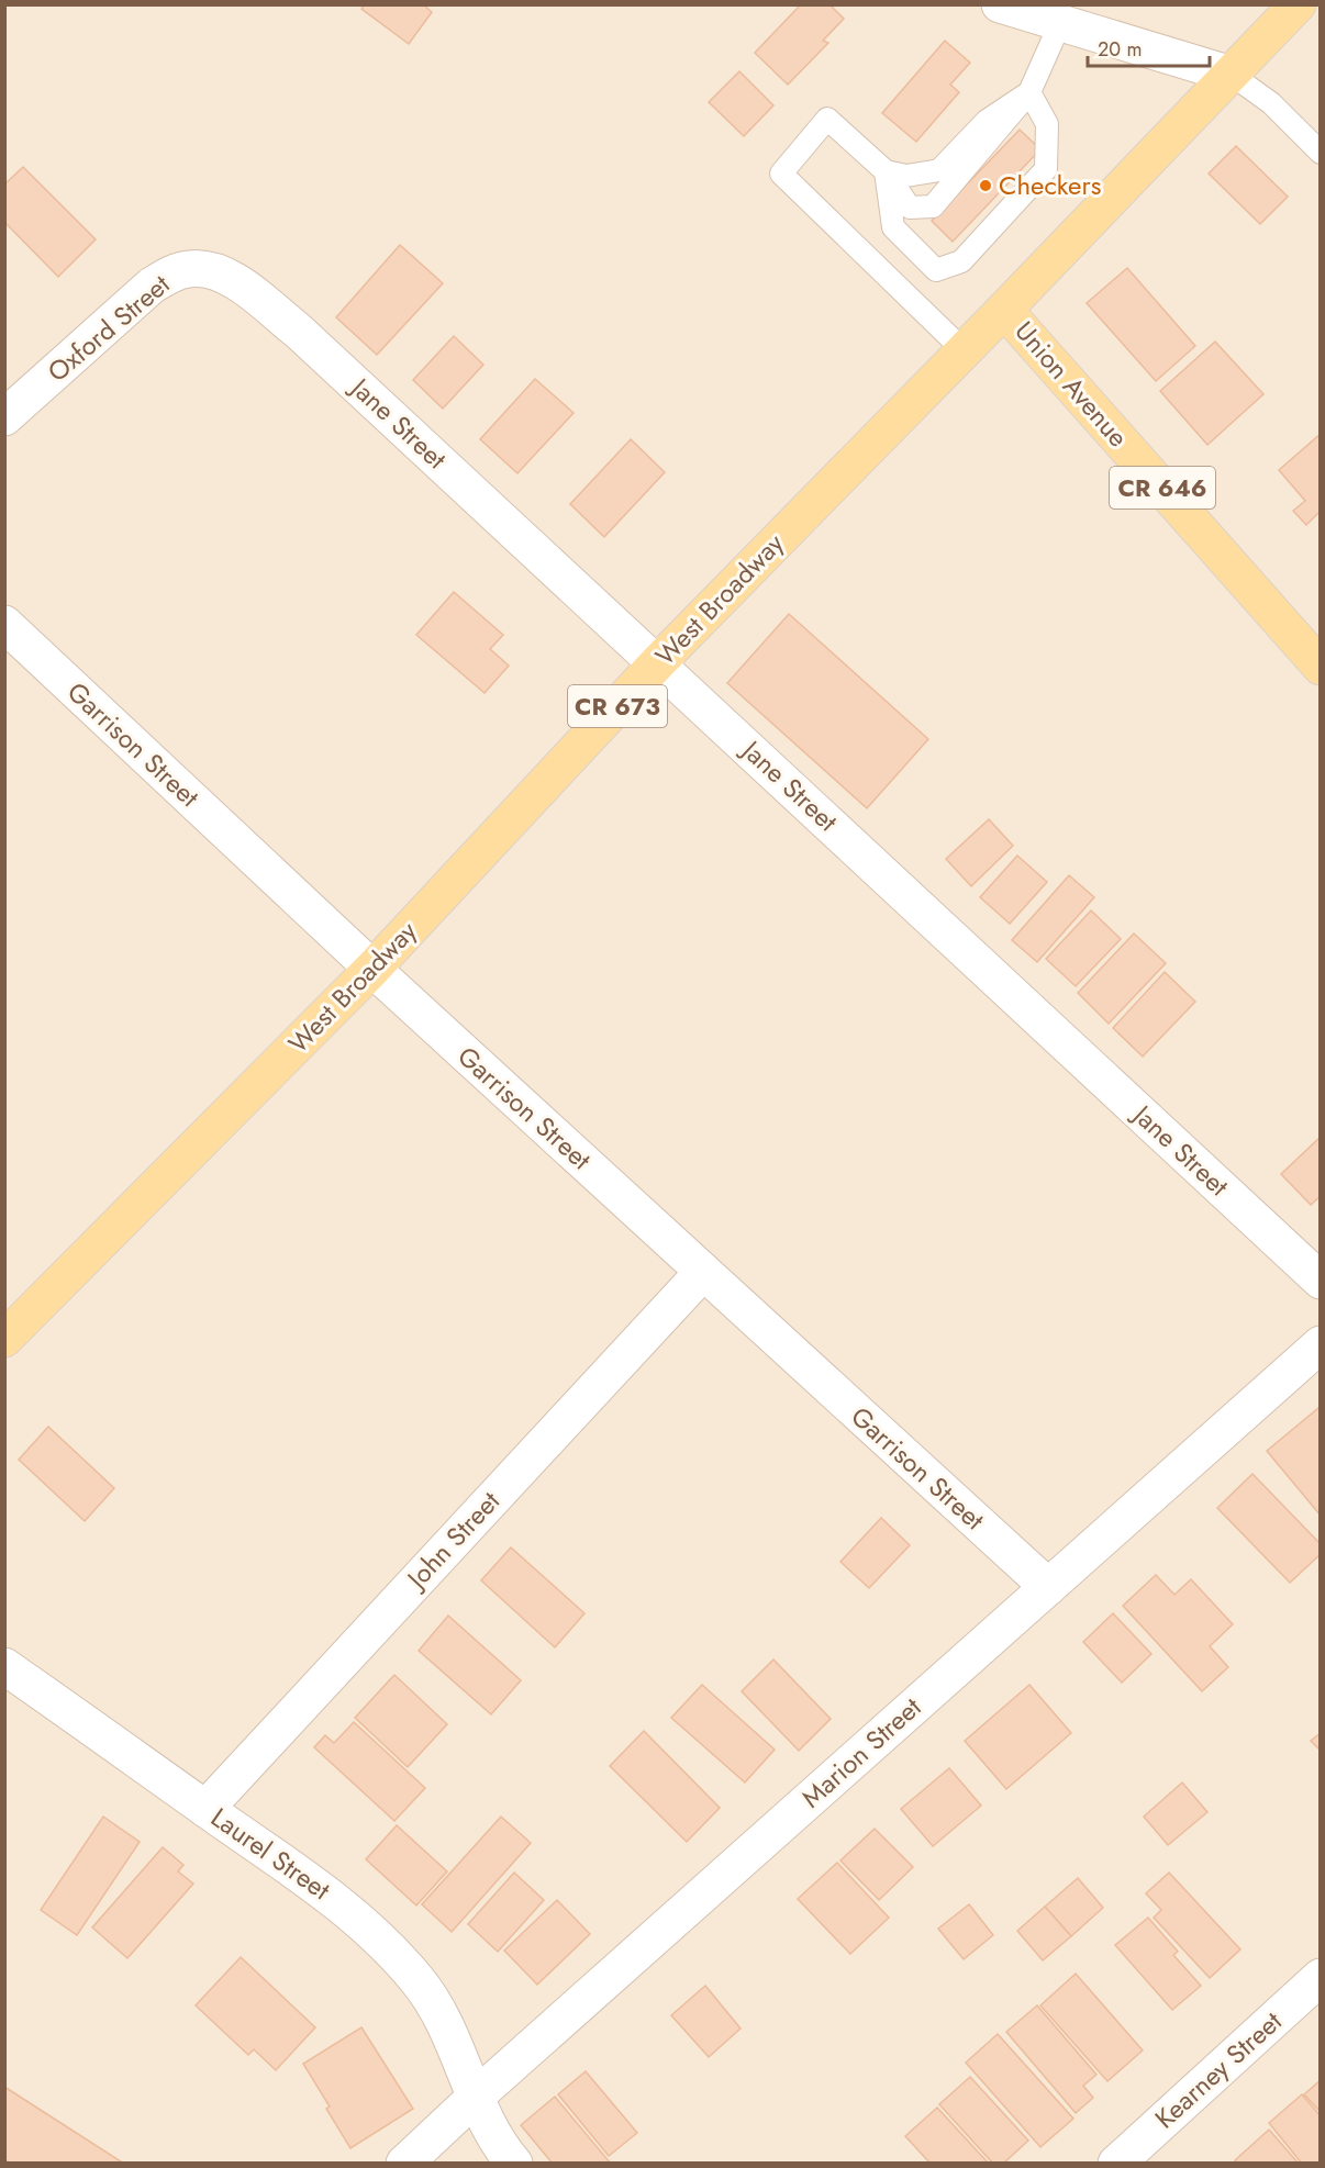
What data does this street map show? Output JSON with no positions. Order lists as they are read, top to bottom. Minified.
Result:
{"streets":{"main road":["Union Avenue","CR 646","West Broadway","CR 673"],"street":["Oxford Street","Jane Street","Garrison Street","John Street","Marion Street","Laurel Street","Kearney Street"]},"crossings":[["Oxford Street","Jane Street"],["Union Avenue","West Broadway"],["Jane Street","West Broadway"],["West Broadway","Garrison Street"],["Garrison Street","John Street"],["Garrison Street","Marion Street"],["John Street","Laurel Street"],["Marion Street","Laurel Street"]],"places":["Checkers"],"scale_bar":"20 m"}
